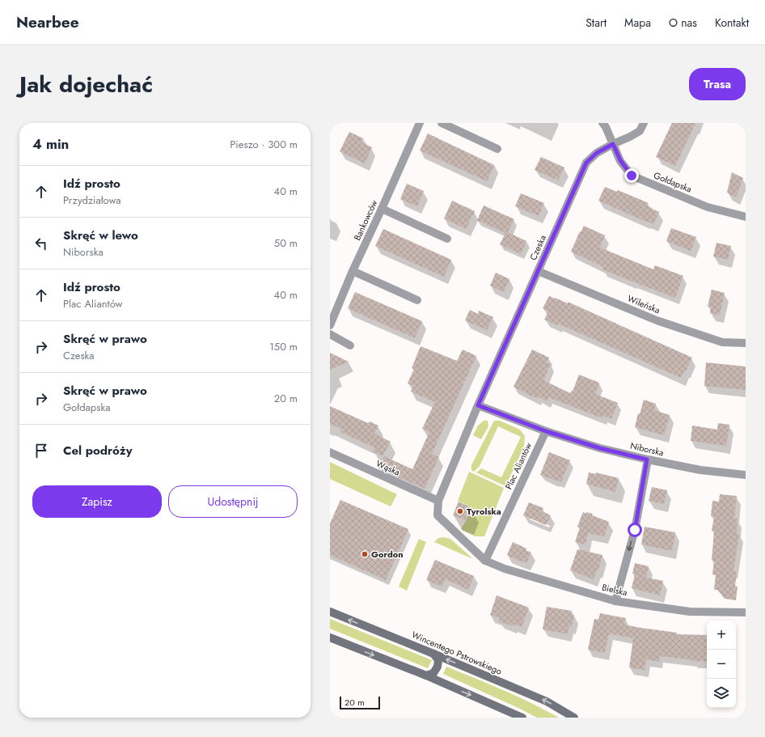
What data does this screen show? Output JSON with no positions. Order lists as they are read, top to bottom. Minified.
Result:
{"streets":{"main road":["Wincentego Pstrowskiego"],"street":["Gołdapska","Bankowców","Czeska","Wileńska","Niborska","Plac Aliantów","Wąska","Bielska"]},"crossings":[["Gołdapska","Czeska"],["Czeska","Wileńska"],["Niborska","Plac Aliantów"],["Plac Aliantów","Bielska"]],"places":["Tyrolska","Gordon"],"scale_bar":"20 m","page":{"header":"Nearbee","nav":["Start","Mapa","O nas","Kontakt"],"title":"Jak dojechać","buttons":["Trasa",["Zapisz","Udostępnij"]],"heading":["4 min","Pieszo · 300 m"],"list":[["Idź prosto","Przydziałowa","40 m"],["Skręć w lewo","Niborska","50 m"],["Idź prosto","Plac Aliantów","40 m"],["Skręć w prawo","Czeska","150 m"],["Skręć w prawo","Gołdapska","20 m"],"Cel podróży"],"map_buttons":["+","−"],"scale":"20 m"}}
